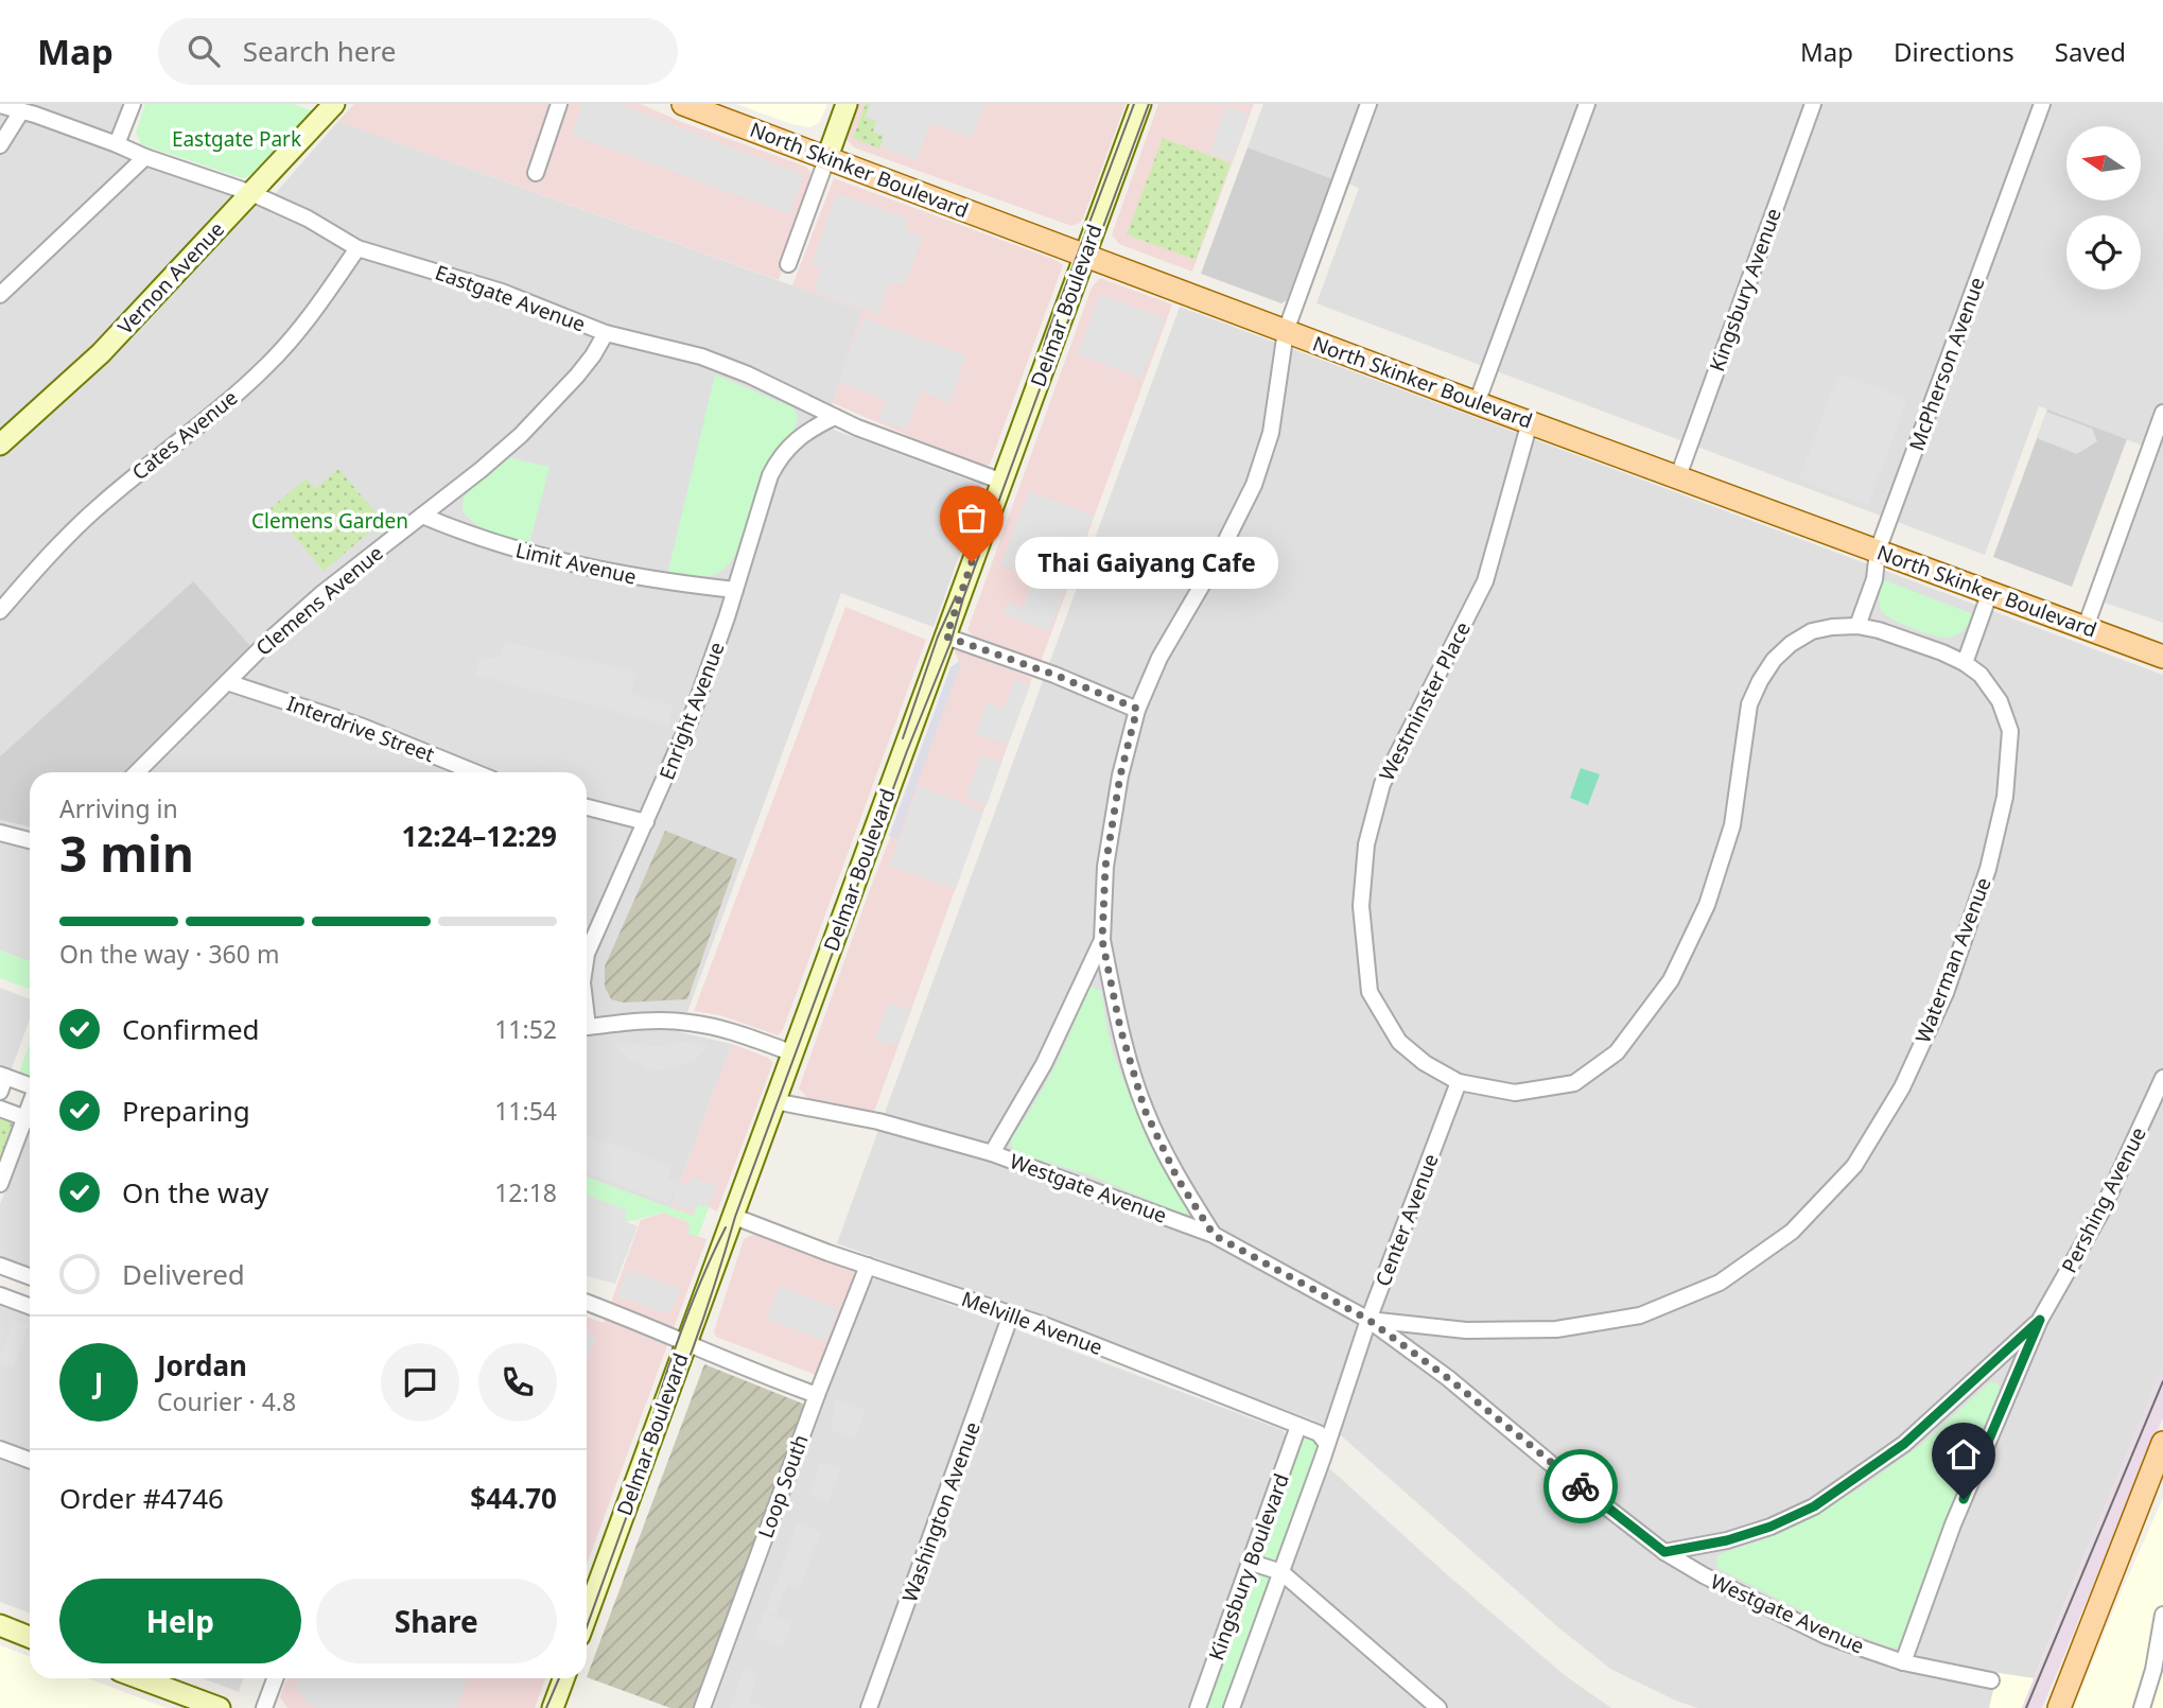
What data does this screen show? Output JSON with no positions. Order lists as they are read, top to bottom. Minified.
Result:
{"streets":{"main road":["North Skinker Boulevard","Vernon Avenue","Delmar Boulevard"],"street":["Kingsbury Avenue","Eastgate Avenue","McPherson Avenue","Cates Avenue","Limit Avenue","Clemens Avenue","Westminster Place","Enright Avenue","Interdrive Street","Waterman Avenue","Westgate Avenue","Pershing Avenue","Center Avenue","Melville Avenue","Loop South","Washington Avenue","Kingsbury Boulevard"]},"crossings":[["North Skinker Boulevard","Kingsbury Avenue"],["North Skinker Boulevard","Delmar Boulevard"],["North Skinker Boulevard","McPherson Avenue"],["North Skinker Boulevard","Westminster Place"],["Vernon Avenue","Eastgate Avenue"],["Eastgate Avenue","Delmar Boulevard"],["Eastgate Avenue","Cates Avenue"],["Eastgate Avenue","Clemens Avenue"],["Eastgate Avenue","Enright Avenue"],["Delmar Boulevard","Westgate Avenue"],["Delmar Boulevard","Melville Avenue"],["McPherson Avenue","Waterman Avenue"],["Limit Avenue","Clemens Avenue"],["Limit Avenue","Enright Avenue"],["Clemens Avenue","Interdrive Street"],["Westminster Place","Center Avenue"],["Waterman Avenue","Westgate Avenue"],["Waterman Avenue","Center Avenue"],["Westgate Avenue","Pershing Avenue"],["Westgate Avenue","Center Avenue"],["Center Avenue","Melville Avenue"],["Center Avenue","Kingsbury Boulevard"],["Melville Avenue","Loop South"],["Melville Avenue","Washington Avenue"],["Melville Avenue","Kingsbury Boulevard"]],"parks":["Eastgate Park","Clemens Garden"],"places":["Thai Gaiyang Cafe"],"north":"left","page":{"header":"Map","search":"Search here","nav":["Map","Directions","Saved"],"bubble":"Thai Gaiyang Cafe","heading":["3 min","Arriving in","12:24–12:29"],"panel":["Jordan","Courier · 4.8","Order #4746","$44.70"],"bar":"On the way · 360 m","list":[["Confirmed","11:52"],["Preparing","11:54"],["On the way","12:18"],"Delivered"],"round":"J","buttons":["Help","Share"]}}
